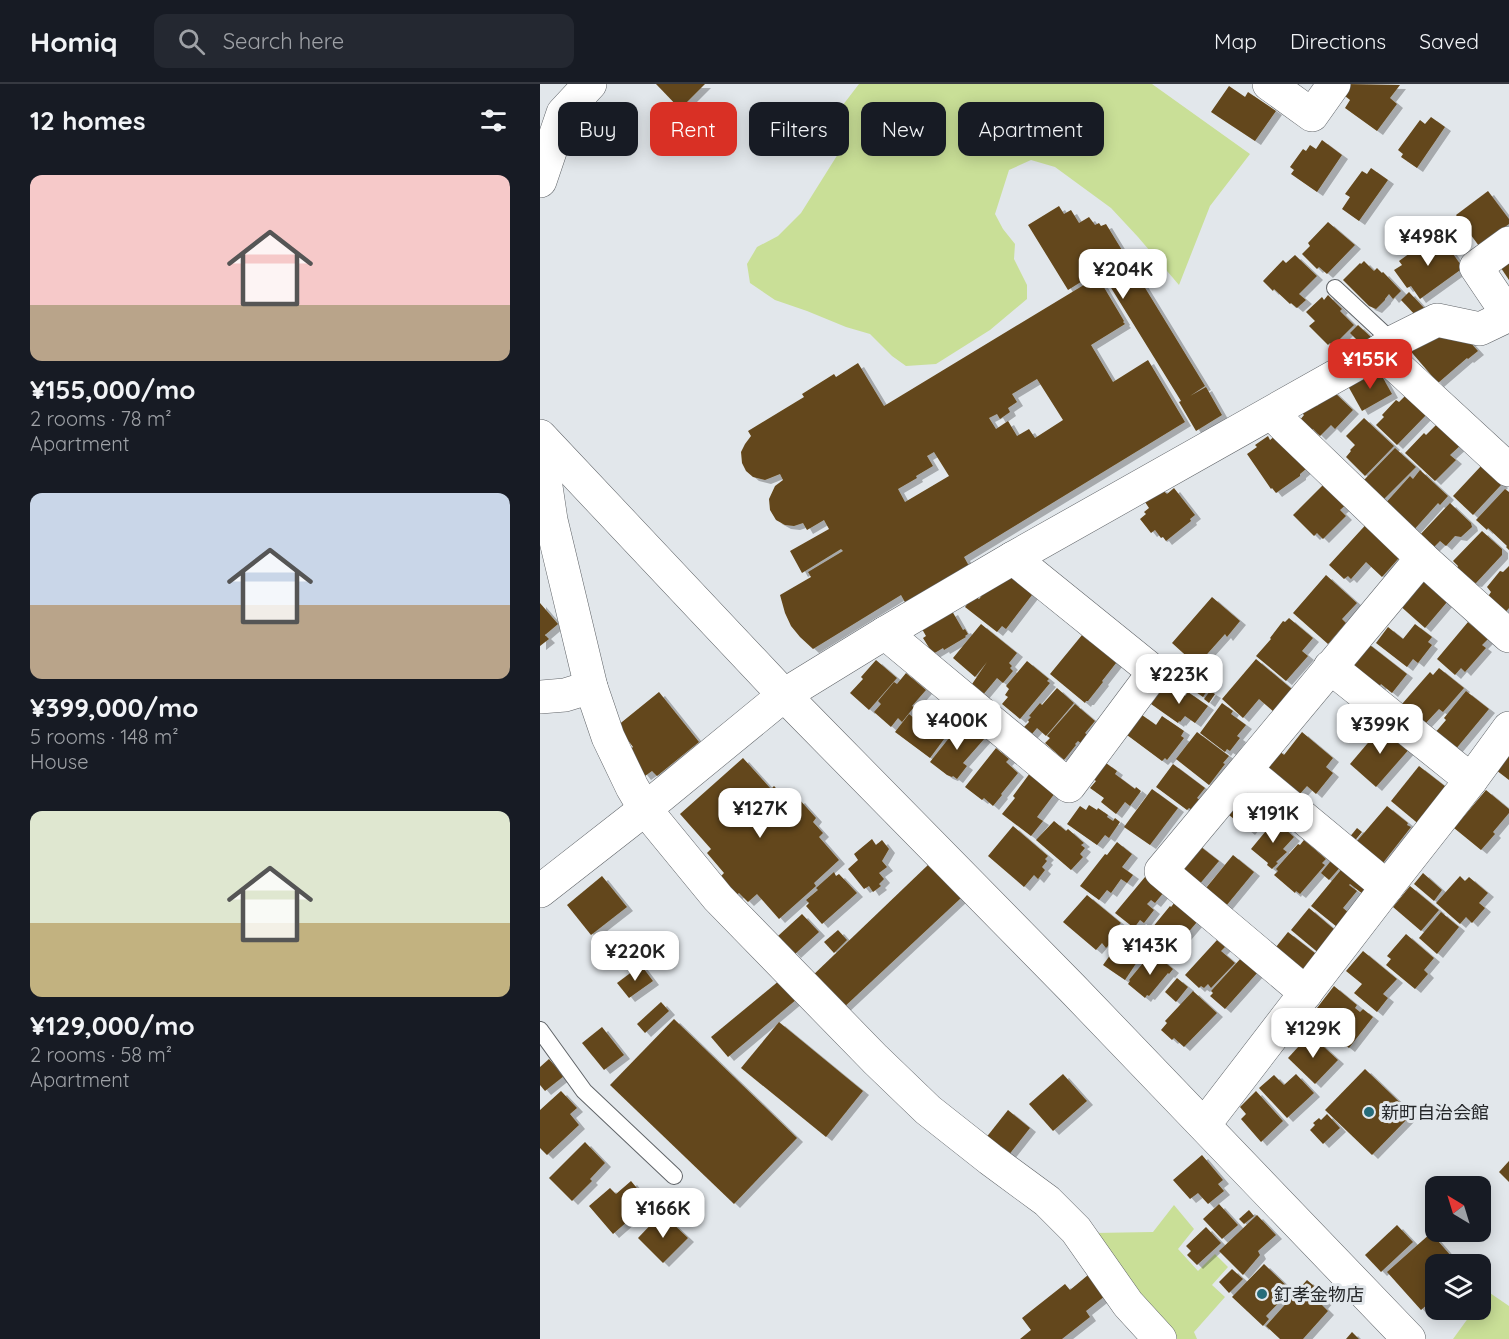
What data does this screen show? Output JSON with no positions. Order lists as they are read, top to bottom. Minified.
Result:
{"places":["新町自治会館","釘孝金物店"],"north":"top left","page":{"header":"Homiq","search":"Search here","nav":["Map","Directions","Saved"],"heading":"12 homes","chip":["Buy","Rent","Filters","New","Apartment"],"list":[{"name":"¥155,000/mo","note":"2 rooms · 78 m² · Apartment"},{"name":"¥399,000/mo","note":"5 rooms · 148 m² · House"},{"name":"¥129,000/mo","note":"2 rooms · 58 m² · Apartment"}],"price":["¥498K","¥204K","¥155K","¥223K","¥400K","¥399K","¥127K","¥191K","¥143K","¥220K","¥129K","¥166K"]}}
